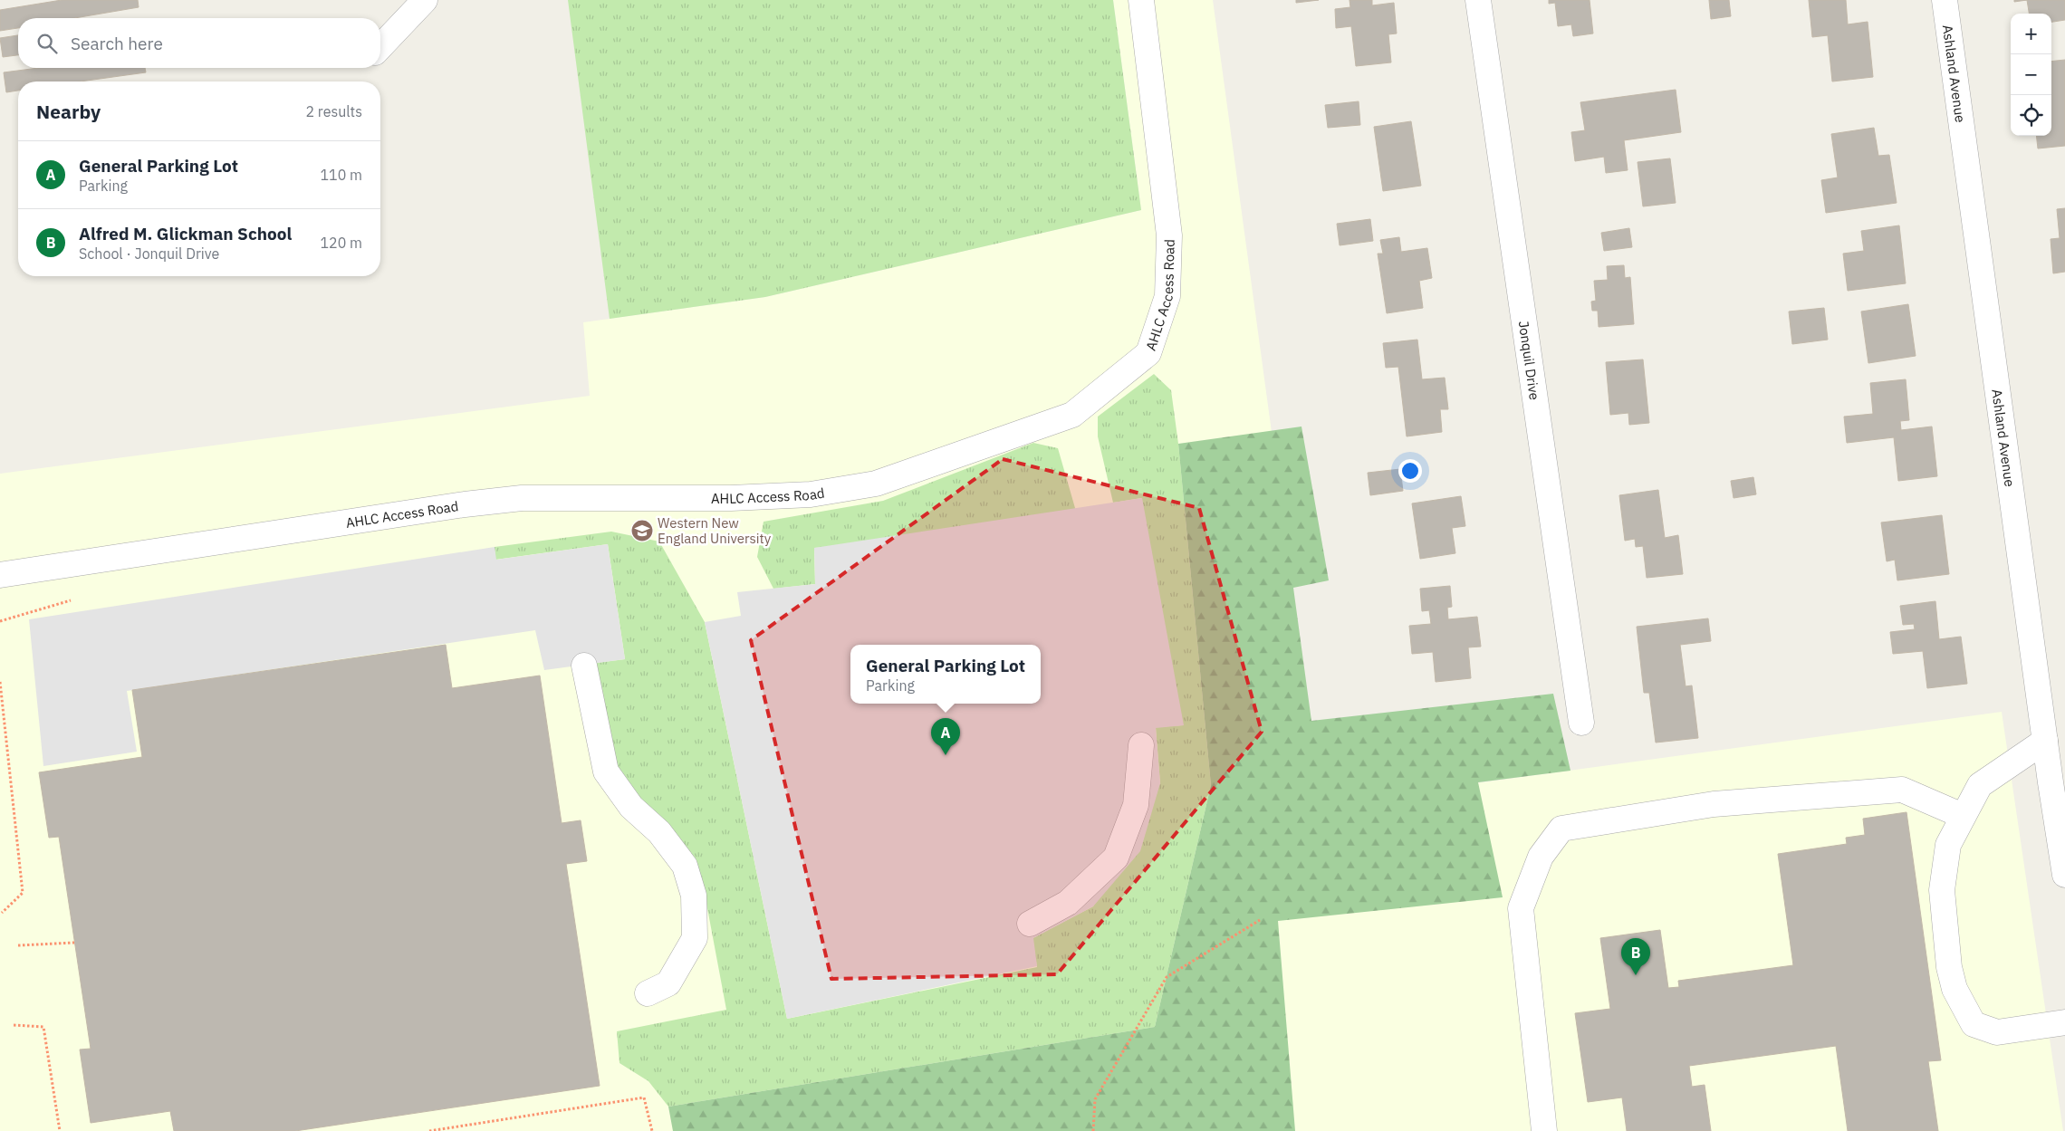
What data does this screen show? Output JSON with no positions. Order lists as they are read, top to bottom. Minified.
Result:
{"streets":{"street":["Ashland Avenue","AHLC Access Road","Jonquil Drive"]},"places":{"school or university":["Western New England University"]},"page":{"map_buttons":["+","−"],"search":"Search here","heading":["Nearby","2 results"],"list":[{"mark":"A","name":"General Parking Lot","note":"Parking","value":"110 m"},{"mark":"B","name":"Alfred M. Glickman School","note":"School · Jonquil Drive","value":"120 m"}],"popup":["General Parking Lot","Parking"],"pins":["A","B"]}}
